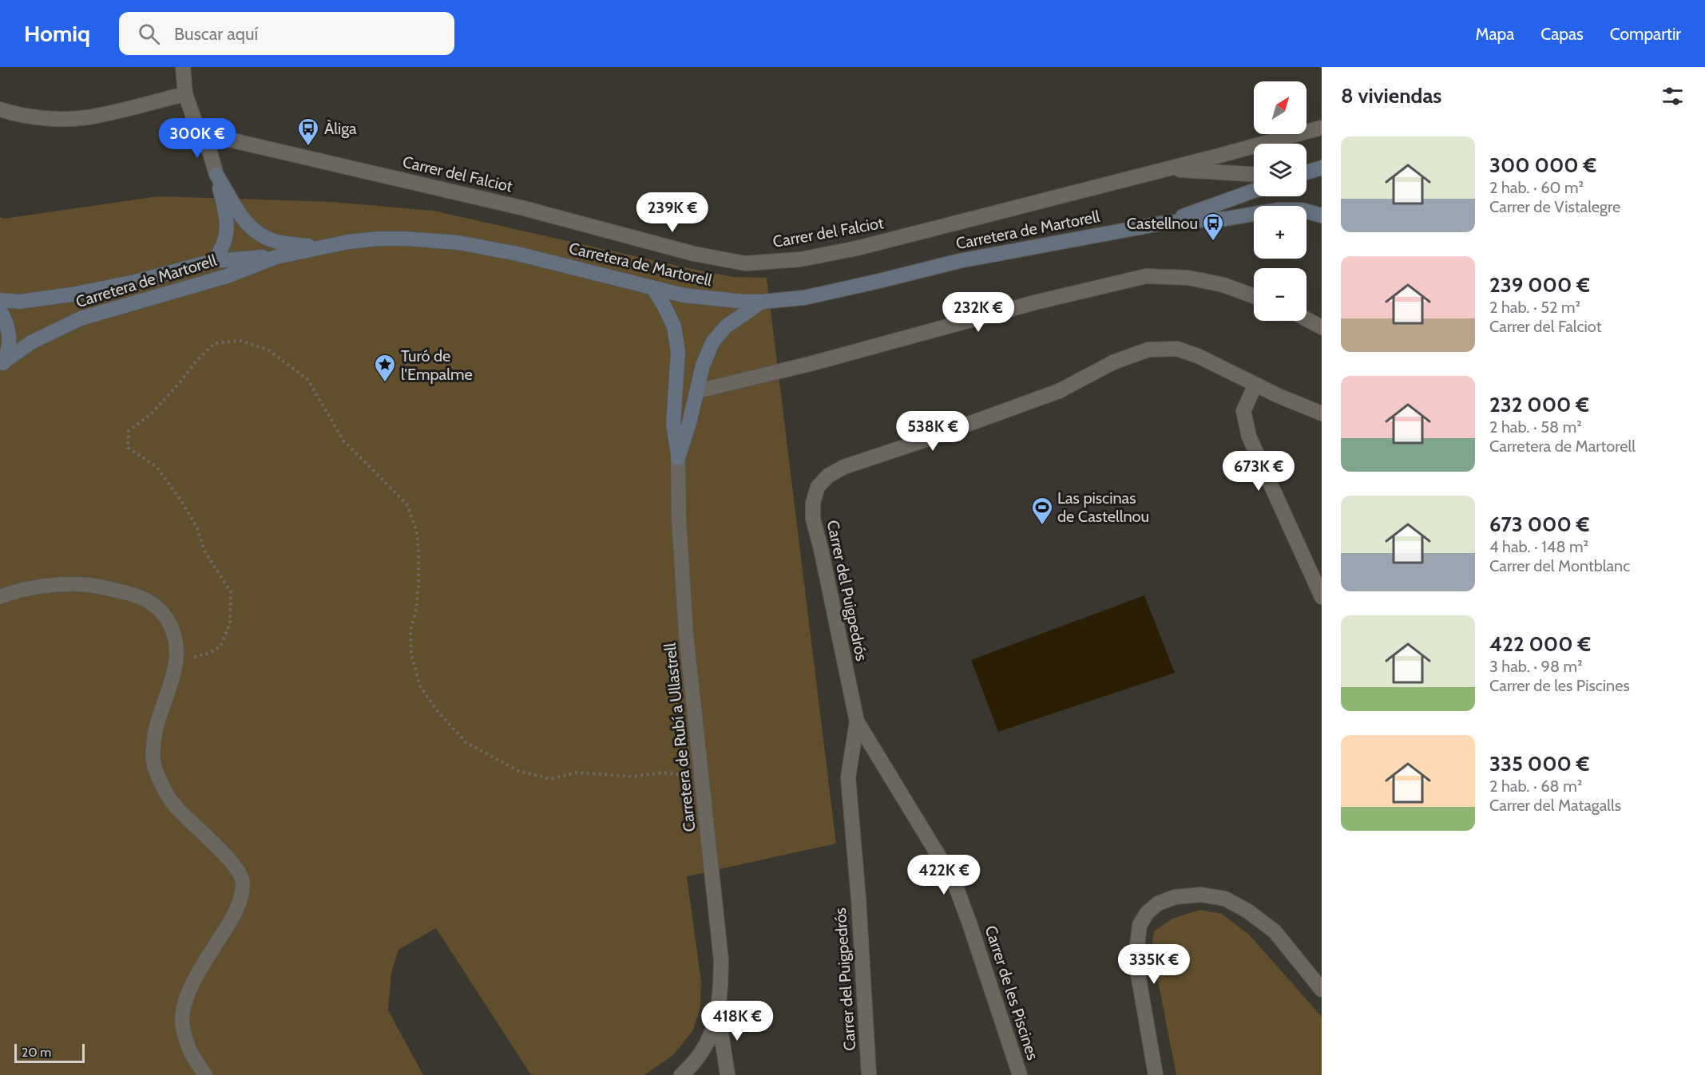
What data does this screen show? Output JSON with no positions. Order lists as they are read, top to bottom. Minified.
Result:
{"streets":{"main road":["Carretera de Martorell"],"street":["Carrer del Falciot","Carrer del Puigpedrós","Carretera de Rubí a Ullastrell","Carrer de les Piscines"]},"crossings":[["Carrer del Puigpedrós","Carrer de les Piscines"]],"places":{"bus stop":["Àliga","Castellnou"],"place":["Turó de l'Empalme"],"sports":["Las piscinas de Castellnou"]},"scale_bar":"20 m","north":"top right","page":{"header":"Homiq","search":"Buscar aquí","nav":["Mapa","Capas","Compartir"],"heading":"8 viviendas","map_buttons":["+","−"],"price":["300K €","239K €","232K €","538K €","673K €","422K €","335K €","418K €"],"list":[{"name":"300 000 €","note":"2 hab. · 60 m² · Carrer de Vistalegre"},{"name":"239 000 €","note":"2 hab. · 52 m² · Carrer del Falciot"},{"name":"232 000 €","note":"2 hab. · 58 m² · Carretera de Martorell"},{"name":"673 000 €","note":"4 hab. · 148 m² · Carrer del Montblanc"},{"name":"422 000 €","note":"3 hab. · 98 m² · Carrer de les Piscines"},{"name":"335 000 €","note":"2 hab. · 68 m² · Carrer del Matagalls"}],"scale":"20 m"}}
